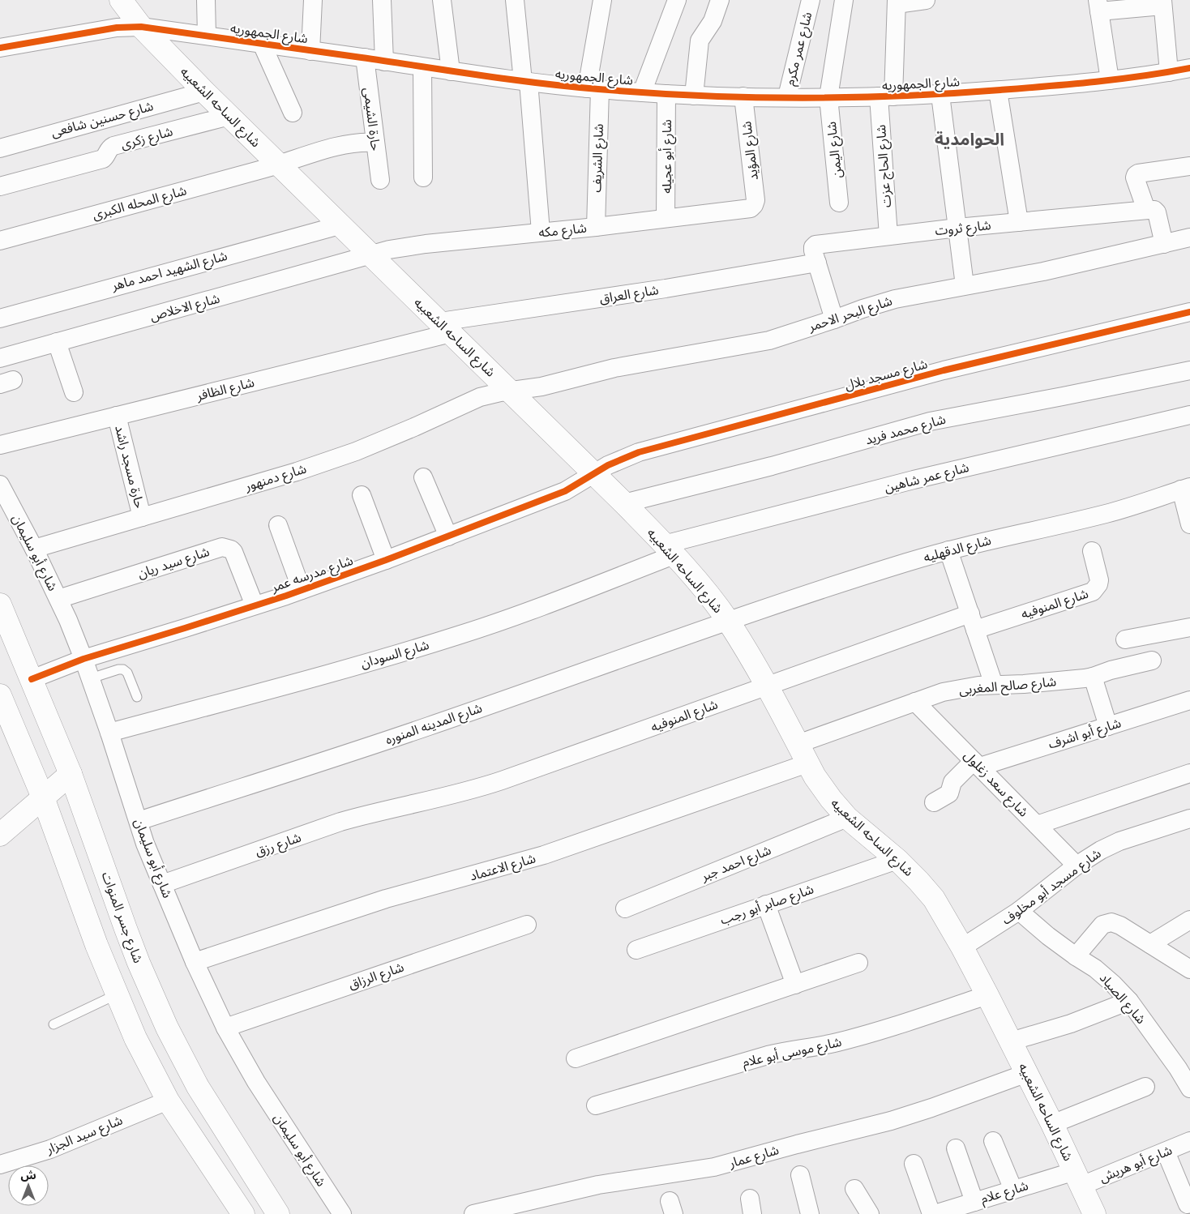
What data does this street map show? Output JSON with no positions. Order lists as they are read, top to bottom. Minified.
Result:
{"streets":{"main road":["شارع الساحه الشعبيه","شارع جسر المنوات"],"street":["شارع الجمهوريه","شارع عمر مكرم","شارع حسنين شافعى","حارة الشيمى","شارع زكرى","شارع اليمن","شارع المؤيد","شارع أبو عجيله","شارع الشريف","شارع الحاج عزت","شارع المحله الكبرى","شارع ثروت","شارع مكه","شارع الشهيد احمد ماهر","شارع العراق","شارع الاخلاص","شارع البحر الاحمر","شارع مسجد بلال","شارع الظافر","شارع محمد فريد","حارة مسجد راشد","شارع دمنهور","شارع عمر شاهين","شارع الدقهليه","شارع أبو سليمان","شارع سيد ريان","شارع مدرسه عمر","شارع المنوفيه","شارع السودان","شارع صالح المغربى","شارع المدينه المنوره","شارع أبو اشرف","شارع سعد زغلول","شارع رزق","شارع احمد جبر","شارع الاعتماد","شارع مسجد أبو مخلوف","شارع صابر أبو رجب","شارع الرزاق","شارع الصياد","شارع موسى أبو علام","شارع سيد الجزار","شارع عمار","شارع أبو هريش","شارع علام"]},"crossings":[["شارع الجمهوريه","شارع عمر مكرم"],["شارع الجمهوريه","شارع الساحه الشعبيه"],["شارع الجمهوريه","حارة الشيمى"],["شارع الجمهوريه","شارع اليمن"],["شارع الجمهوريه","شارع المؤيد"],["شارع الجمهوريه","شارع أبو عجيله"],["شارع الجمهوريه","شارع الشريف"],["شارع الجمهوريه","شارع الحاج عزت"],["شارع الساحه الشعبيه","شارع حسنين شافعى"],["شارع الساحه الشعبيه","شارع زكرى"],["شارع الساحه الشعبيه","شارع المحله الكبرى"],["شارع الساحه الشعبيه","شارع مكه"],["شارع الساحه الشعبيه","شارع الشهيد احمد ماهر"],["شارع الساحه الشعبيه","شارع العراق"],["شارع الساحه الشعبيه","شارع الاخلاص"],["شارع الساحه الشعبيه","شارع البحر الاحمر"],["شارع الساحه الشعبيه","شارع مسجد بلال"],["شارع الساحه الشعبيه","شارع الظافر"],["شارع الساحه الشعبيه","شارع محمد فريد"],["شارع الساحه الشعبيه","شارع دمنهور"],["شارع الساحه الشعبيه","شارع عمر شاهين"],["شارع الساحه الشعبيه","شارع الدقهليه"],["شارع الساحه الشعبيه","شارع مدرسه عمر"],["شارع الساحه الشعبيه","شارع المنوفيه"],["شارع الساحه الشعبيه","شارع السودان"],["شارع الساحه الشعبيه","شارع صالح المغربى"],["شارع الساحه الشعبيه","شارع المدينه المنوره"],["شارع الساحه الشعبيه","شارع احمد جبر"],["شارع الساحه الشعبيه","شارع الاعتماد"],["شارع الساحه الشعبيه","شارع مسجد أبو مخلوف"],["شارع الساحه الشعبيه","شارع صابر أبو رجب"],["شارع الساحه الشعبيه","شارع موسى أبو علام"],["شارع الساحه الشعبيه","شارع عمار"],["شارع الساحه الشعبيه","شارع أبو هريش"],["شارع الساحه الشعبيه","شارع علام"],["حارة الشيمى","شارع المحله الكبرى"],["شارع المؤيد","شارع مكه"],["شارع أبو عجيله","شارع مكه"],["شارع الشريف","شارع مكه"],["شارع الحاج عزت","شارع ثروت"],["شارع ثروت","شارع العراق"],["شارع ثروت","شارع البحر الاحمر"],["شارع مكه","شارع الاخلاص"],["شارع العراق","شارع الظافر"],["شارع البحر الاحمر","شارع دمنهور"],["شارع مسجد بلال","شارع مدرسه عمر"],["شارع الظافر","حارة مسجد راشد"],["حارة مسجد راشد","شارع دمنهور"],["شارع دمنهور","شارع أبو سليمان"],["شارع عمر شاهين","شارع السودان"],["شارع الدقهليه","شارع المدينه المنوره"],["شارع أبو سليمان","شارع سيد ريان"],["شارع أبو سليمان","شارع مدرسه عمر"],["شارع أبو سليمان","شارع السودان"],["شارع أبو سليمان","شارع المدينه المنوره"],["شارع أبو سليمان","شارع رزق"],["شارع أبو سليمان","شارع الاعتماد"],["شارع أبو سليمان","شارع الرزاق"],["شارع سيد ريان","شارع مدرسه عمر"],["شارع مدرسه عمر","شارع جسر المنوات"],["شارع المنوفيه","شارع رزق"],["شارع صالح المغربى","شارع سعد زغلول"],["شارع أبو اشرف","شارع سعد زغلول"],["شارع سعد زغلول","شارع مسجد أبو مخلوف"],["شارع مسجد أبو مخلوف","شارع الصياد"],["شارع أبو هريش","شارع علام"]],"districts":["الحوامدية"],"north":"top"}
